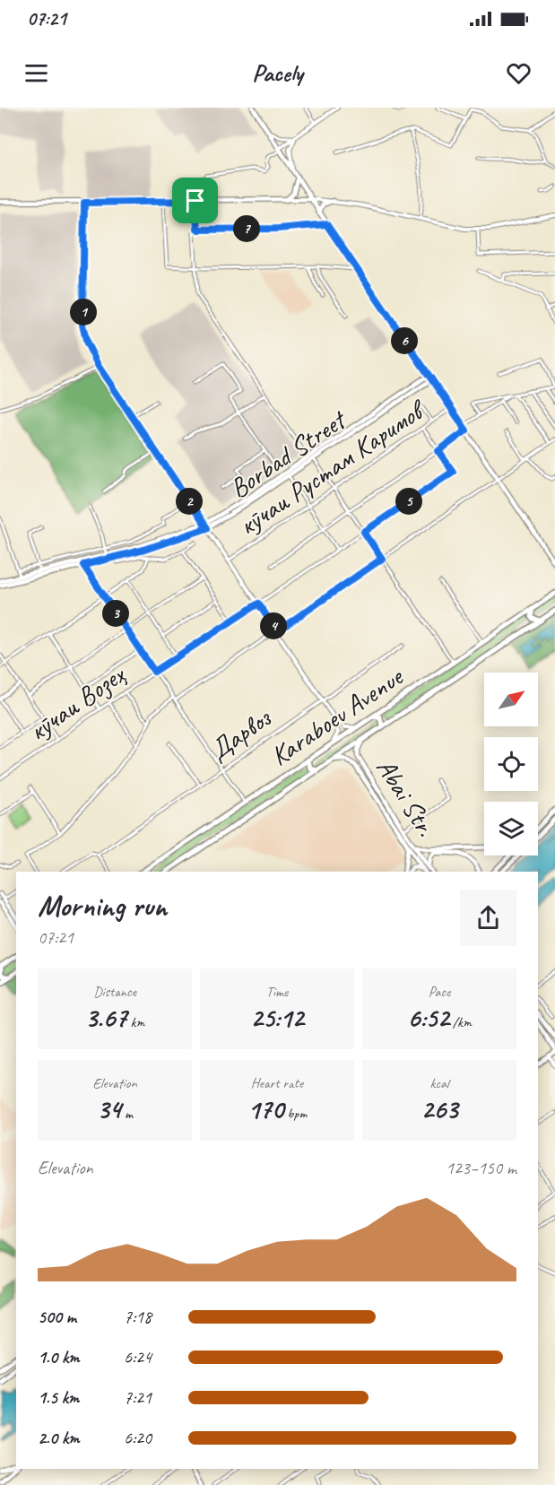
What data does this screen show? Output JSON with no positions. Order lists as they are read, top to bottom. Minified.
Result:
{"streets":{"highway":["Karaboev Avenue"],"main road":["Borbad Street","Abai Str."],"street":["кӯчаи Рустам Каримов","кӯчаи Возеҳ","Дарвоз"]},"crossings":[["кӯчаи Рустам Каримов","кӯчаи Возеҳ"],["Karaboev Avenue","Abai Str."]],"north":"top right","page":{"status":"07:21","header":"Pacely","pins":["7","1","6","2","5","3","4"],"heading":["Morning run","07:21"],"stats":[["Distance","3.67 km"],["Time","25:12"],["Pace","6:52 /km"],["Elevation","34 m"],["Heart rate","170 bpm"],["kcal","263"]],"chart":["Elevation","123–150 m"],"list":[{"name":"500 m","note":"7:18"},{"name":"1.0 km","note":"6:24"},{"name":"1.5 km","note":"7:21"},{"name":"2.0 km","note":"6:20"}]}}
